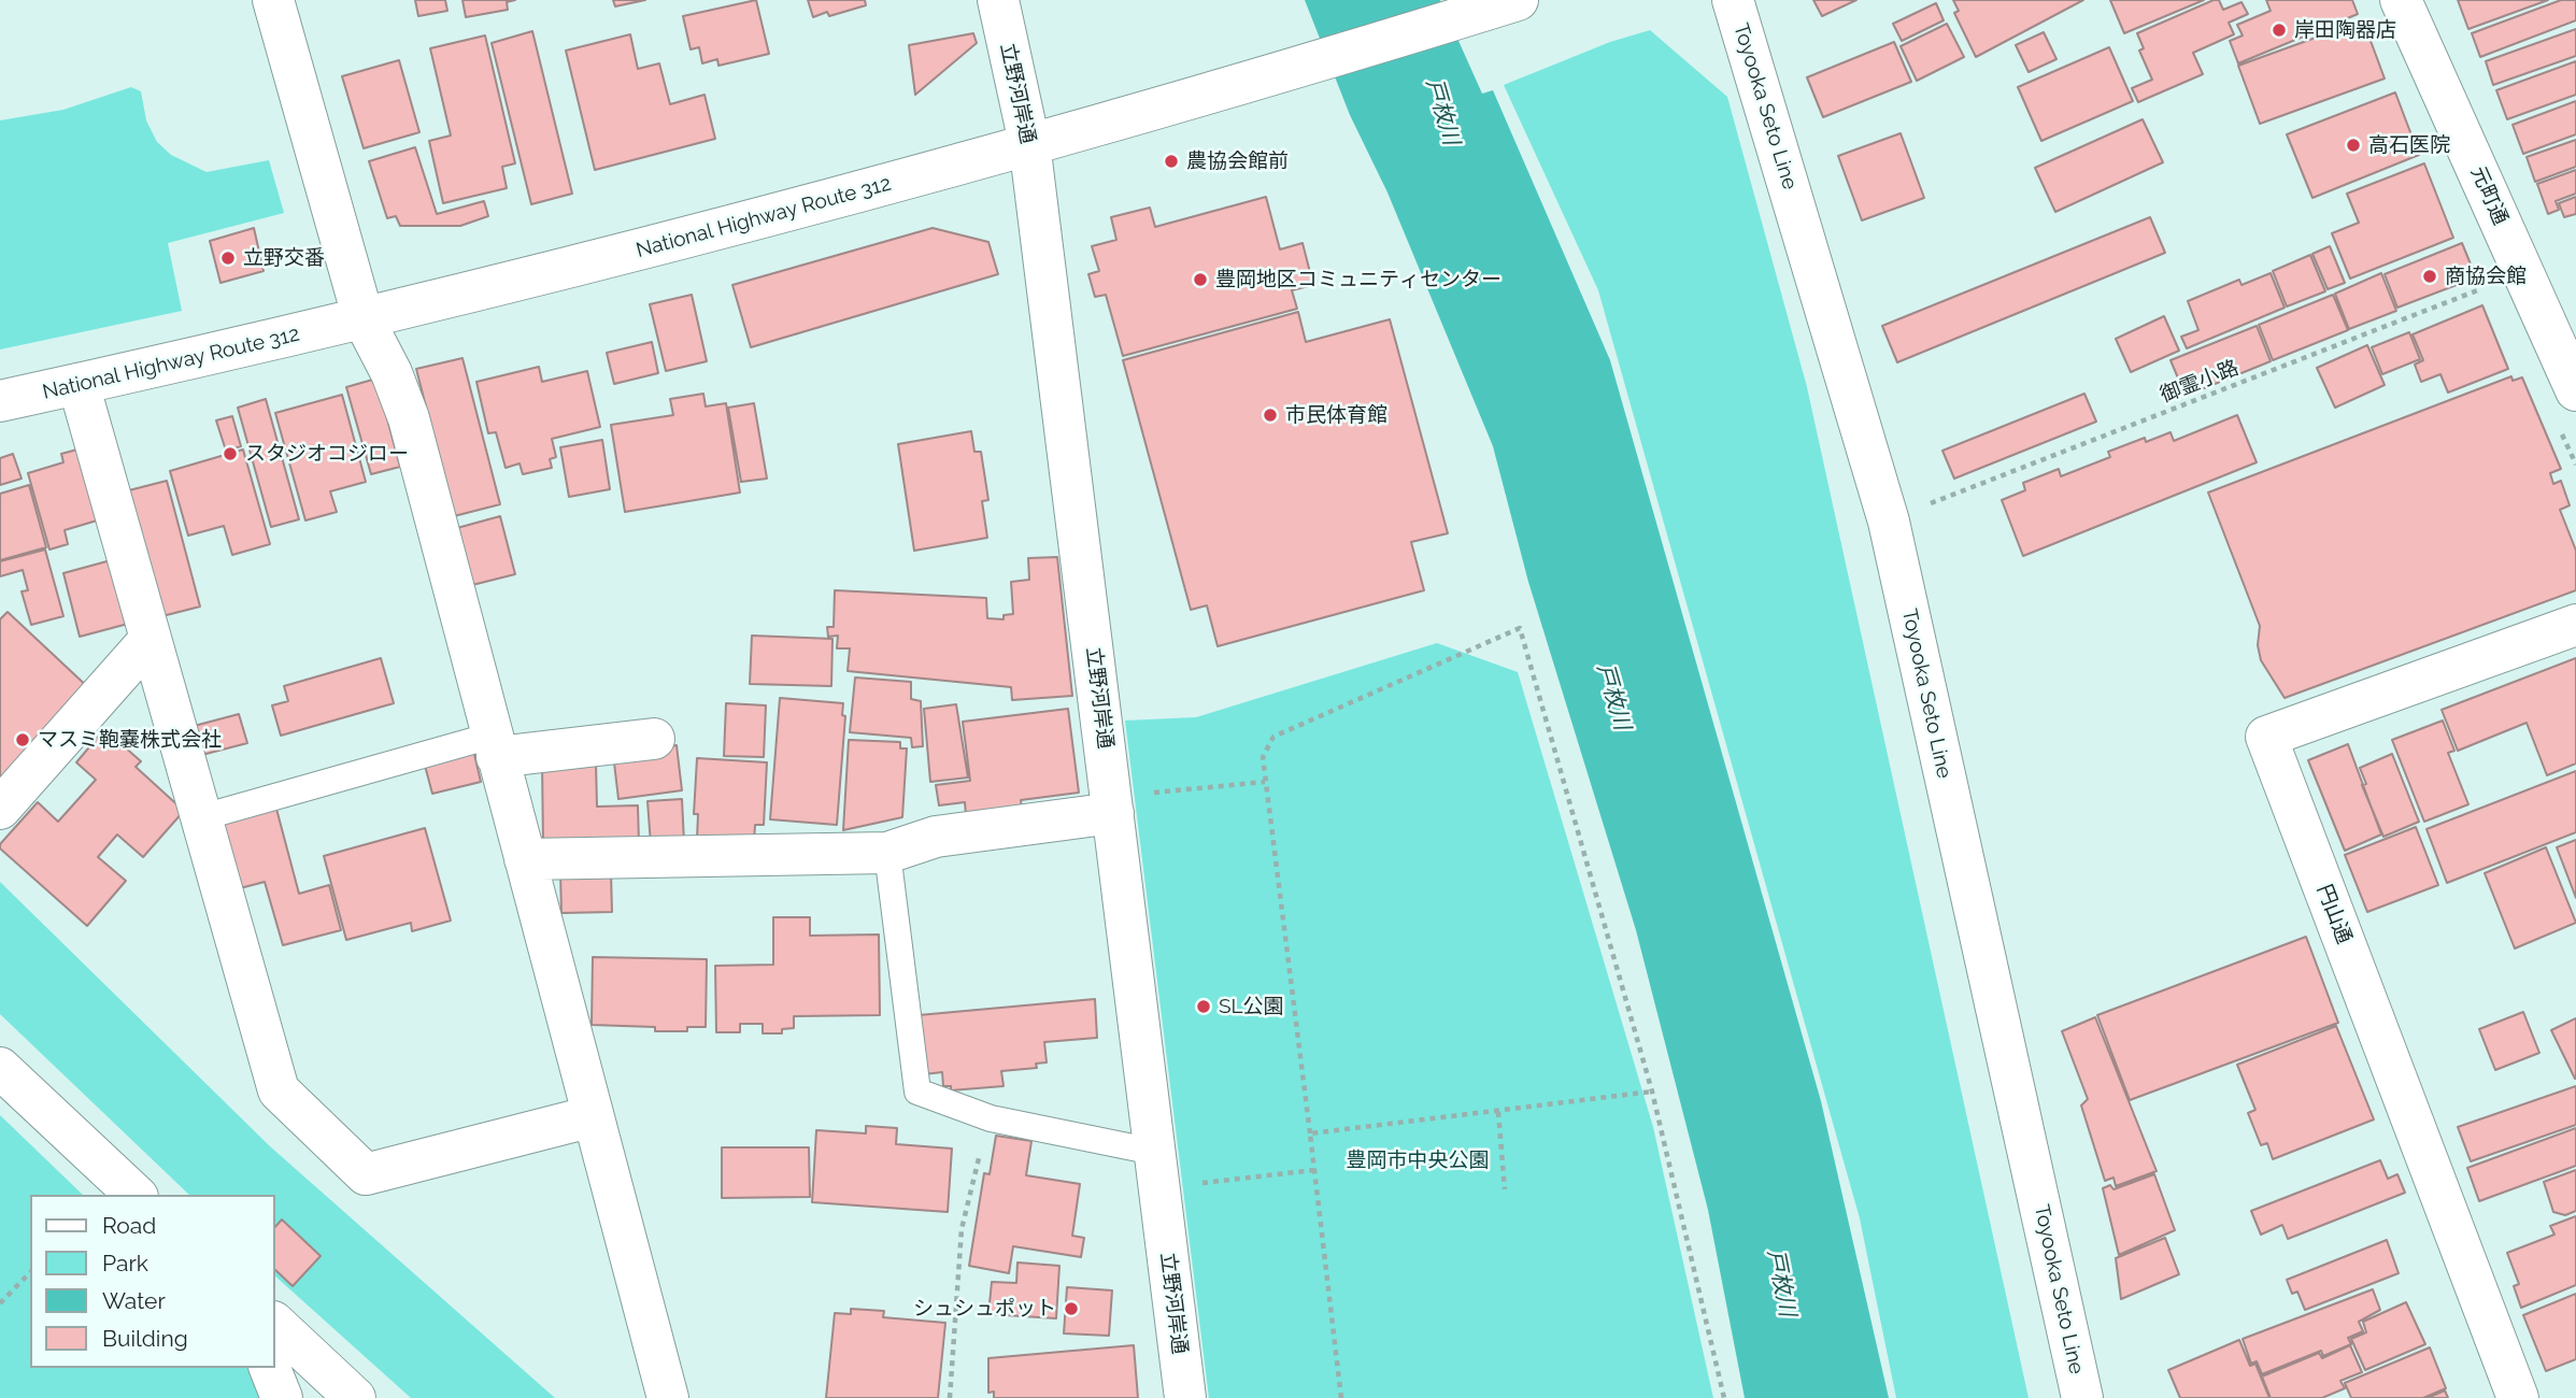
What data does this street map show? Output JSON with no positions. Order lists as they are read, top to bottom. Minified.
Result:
{"streets":{"main road":["立野河岸通","Toyooka Seto Line","元町通","National Highway Route 312","円山通"],"path":["御霊小路"]},"crossings":[["立野河岸通","National Highway Route 312"],["Toyooka Seto Line","御霊小路"],["元町通","御霊小路"]],"water":["戸枚川"],"parks":["豊岡市中央公園"],"places":["岸田陶器店","高石医院","農協会館前","立野交番","商協会館","豊岡地区コミュニティセンター","市民体育館","スタジオコジロー","マスミ鞄嚢株式会社","SL公園","シュシュポット"],"legend":["Road","Park","Water","Building"]}
